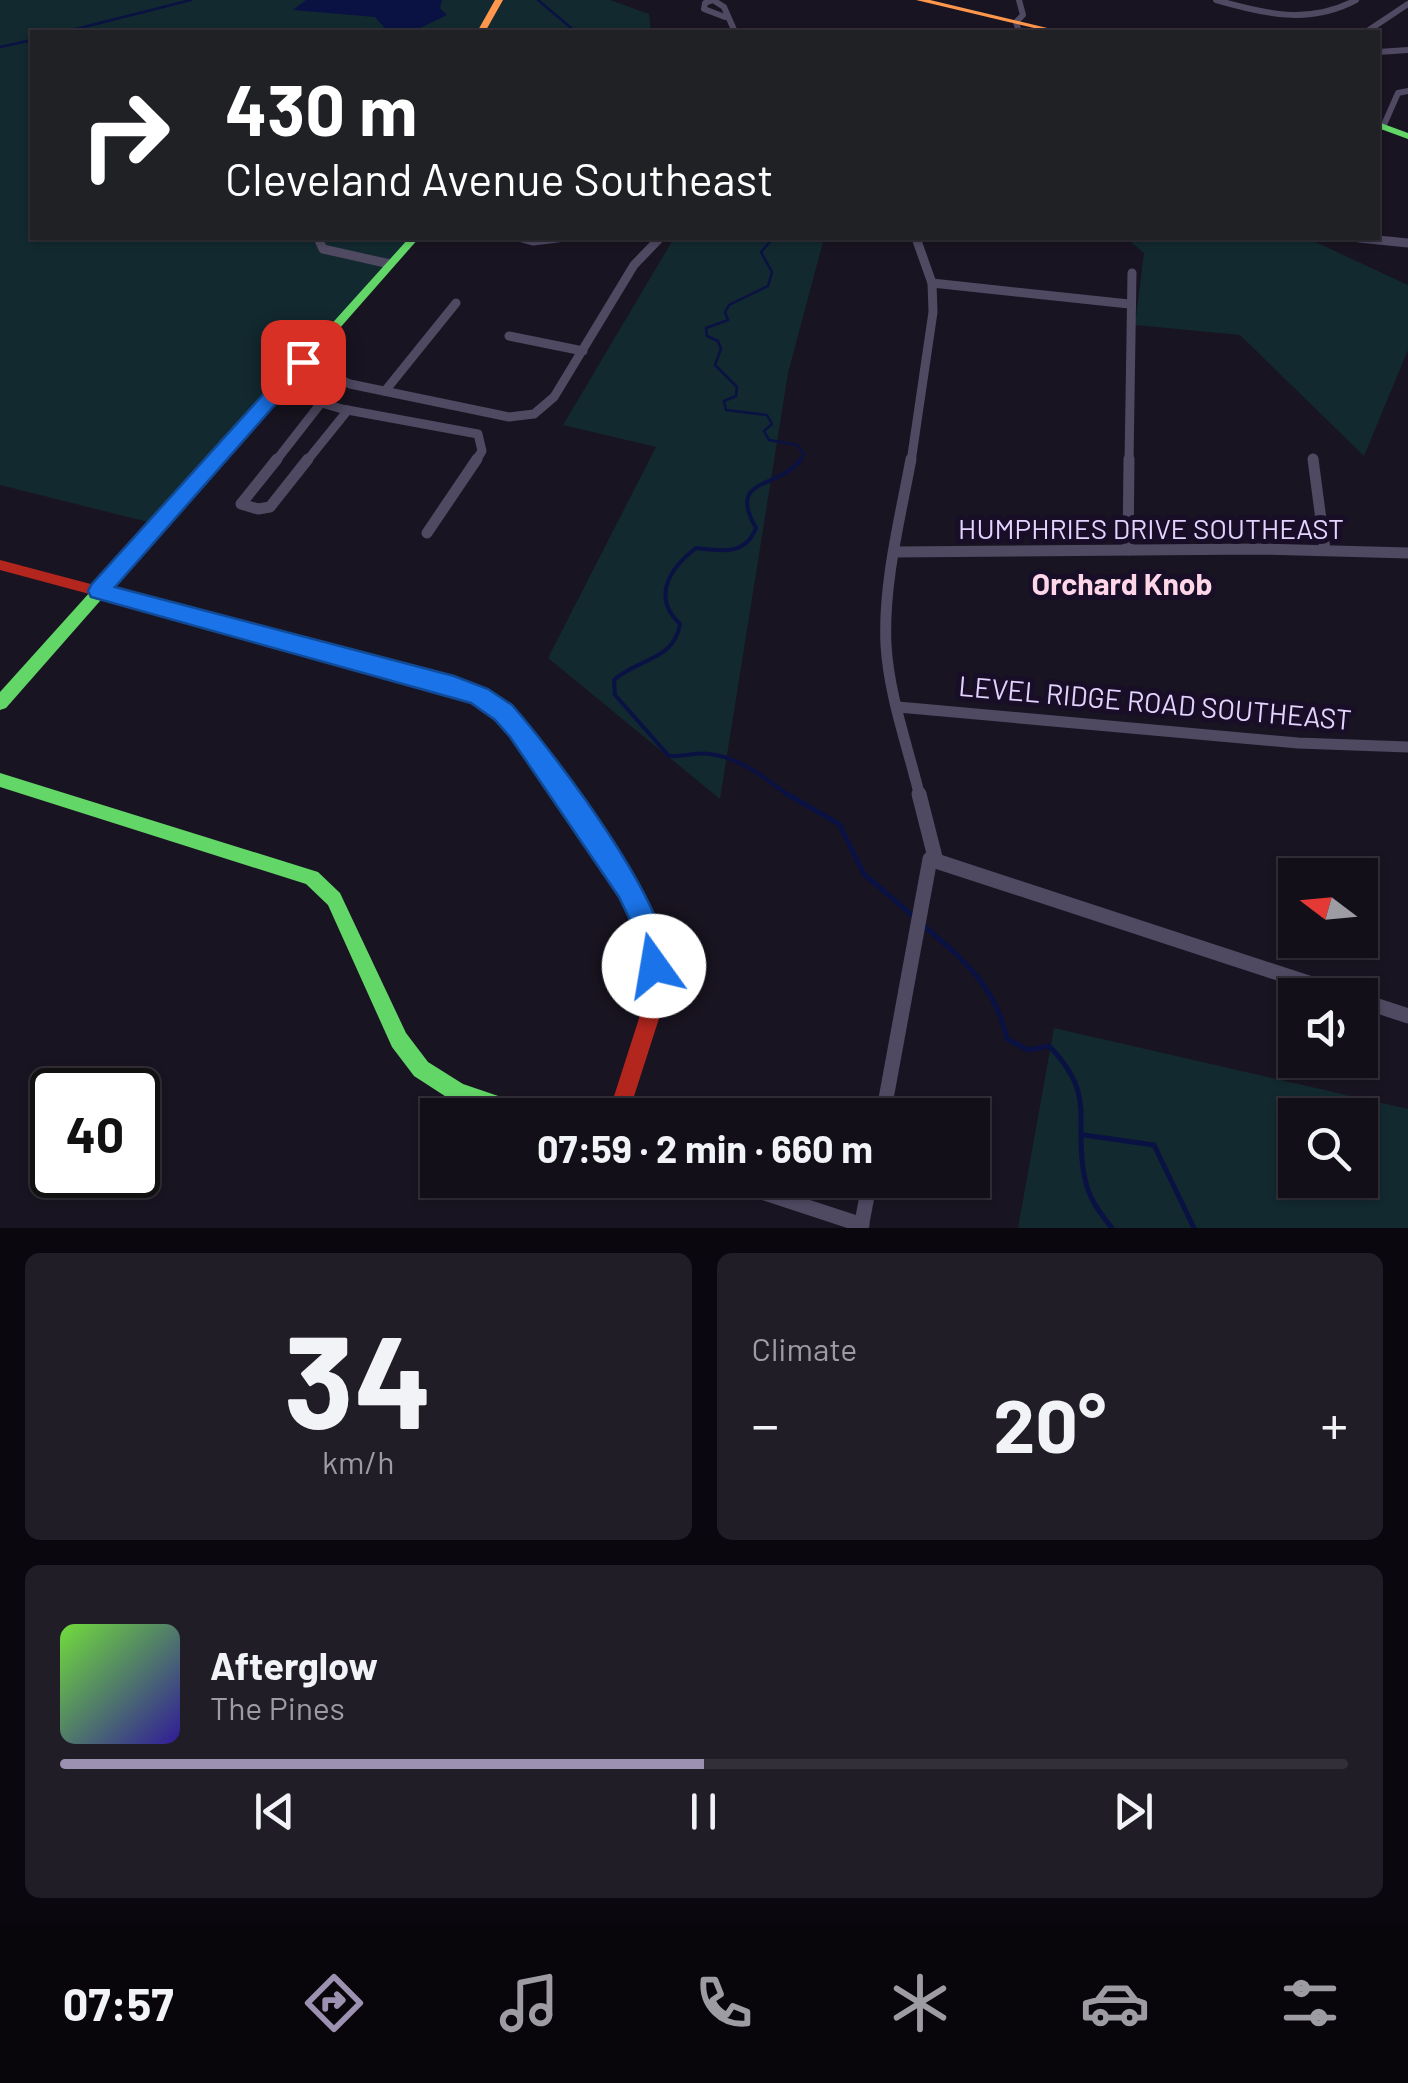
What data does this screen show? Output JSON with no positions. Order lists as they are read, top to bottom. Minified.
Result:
{"streets":{"street":["HUMPHRIES DRIVE SOUTHEAST","LEVEL RIDGE ROAD SOUTHEAST"]},"districts":["Orchard Knob"],"north":"left","page":{"turn":["430 m","Cleveland Avenue Southeast"],"limit":"40","trip":"07:59 · 2 min · 660 m","tile":[["34","km/h"],"Climate"],"heat":["−","20°","+"],"song":["Afterglow","The Pines"],"tabs":"07:57"}}
